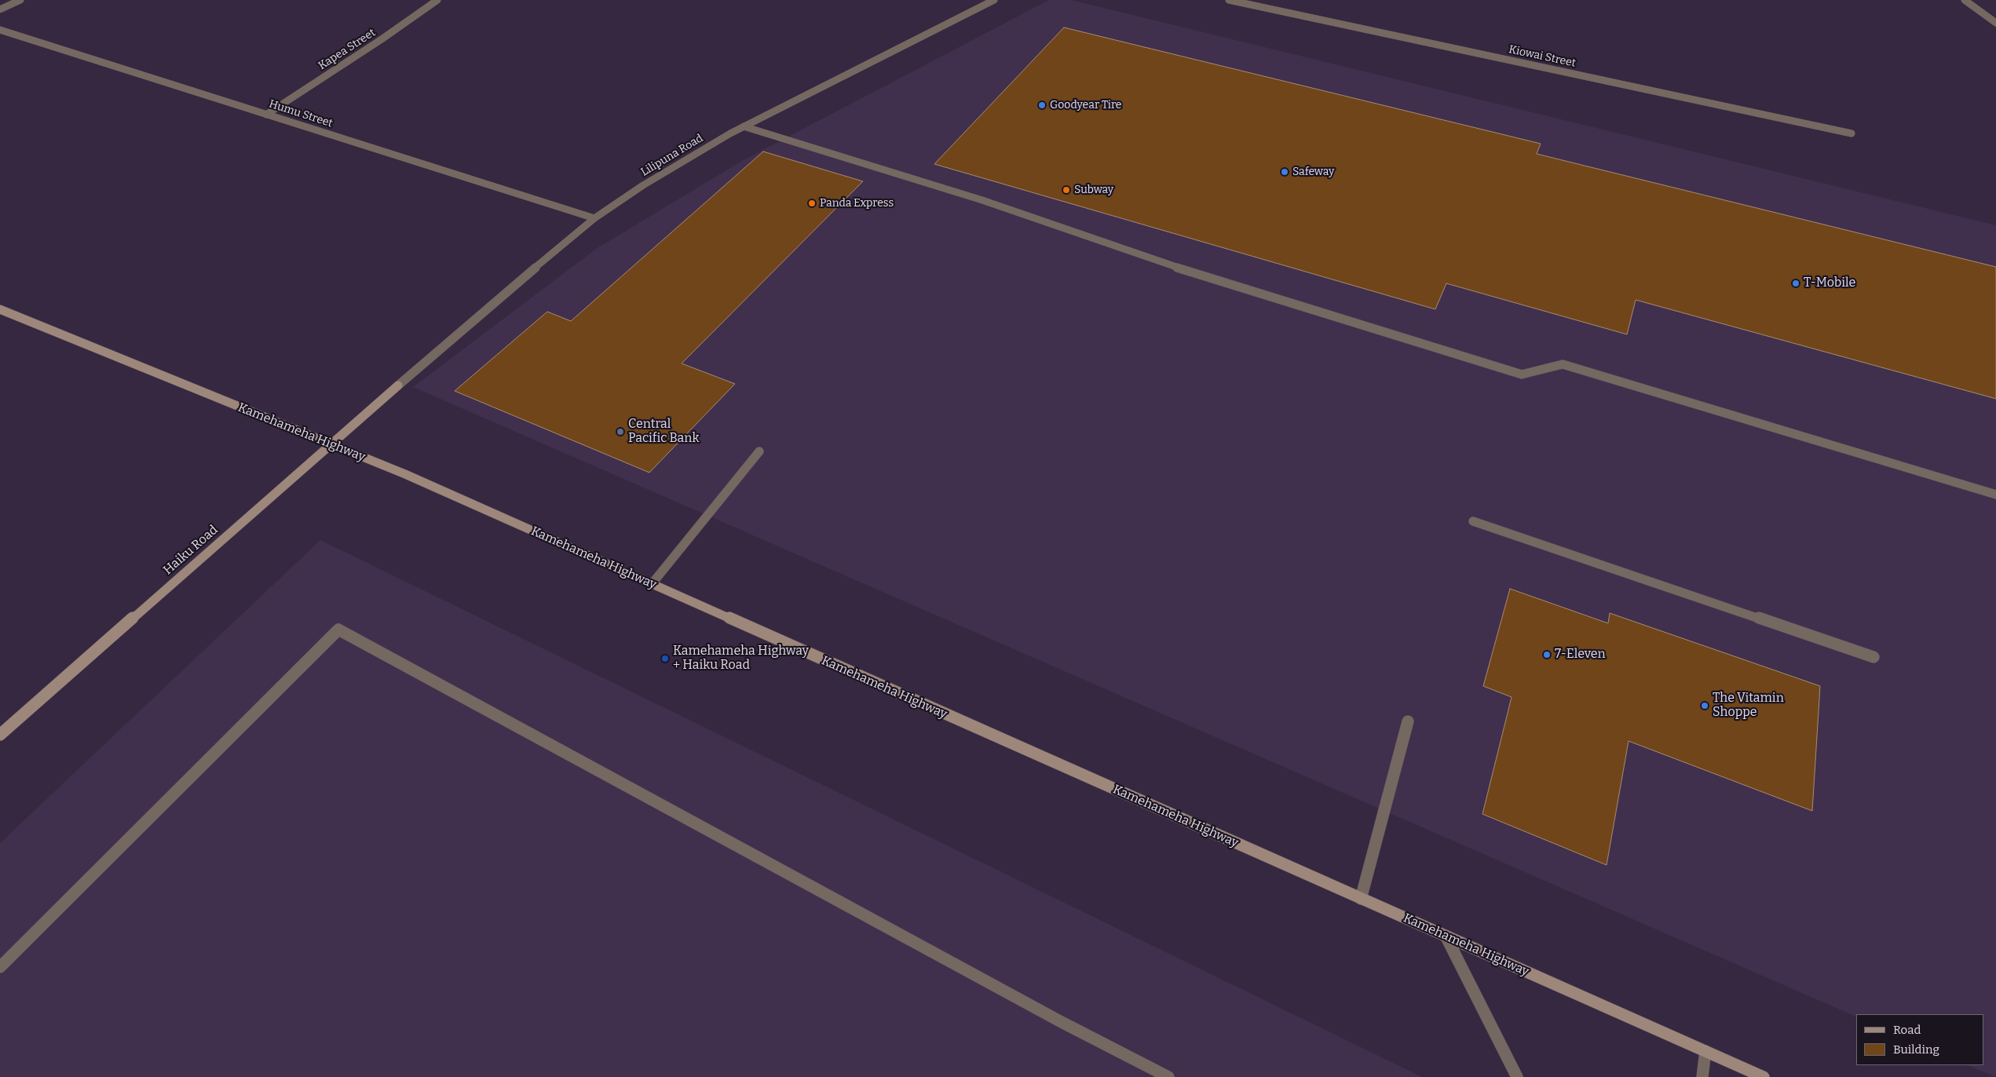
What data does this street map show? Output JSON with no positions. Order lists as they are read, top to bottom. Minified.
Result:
{"streets":{"main road":["Kamehameha Highway","Haiku Road"],"street":["Kapea Street","Kiowai Street","Humu Street","Lilipuna Road"]},"crossings":[["Kapea Street","Humu Street"],["Humu Street","Lilipuna Road"],["Lilipuna Road","Haiku Road"],["Kamehameha Highway","Haiku Road"]],"places":["Goodyear Tire","Safeway","Subway","Panda Express","T-Mobile","Central Pacific Bank","7-Eleven","Kamehameha Highway + Haiku Road","The Vitamin Shoppe"],"legend":["Road","Building"]}
